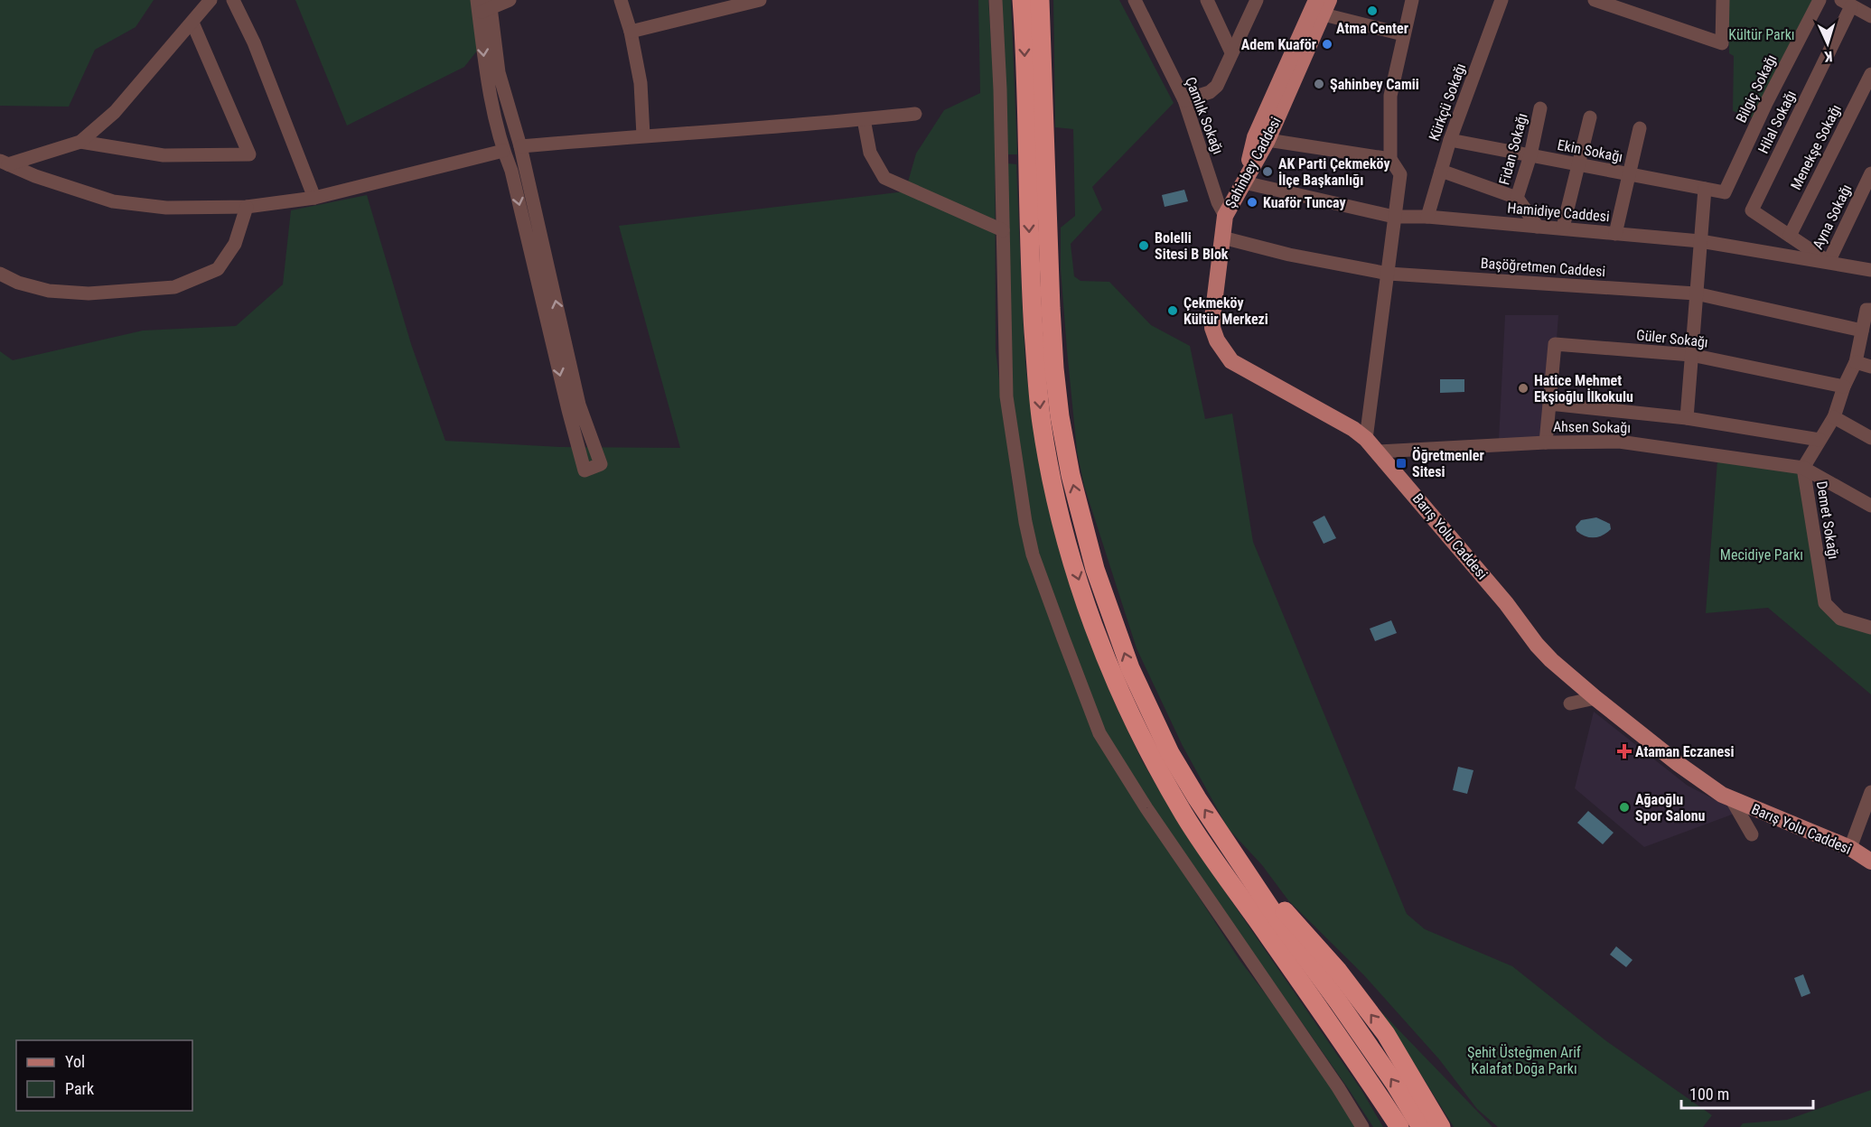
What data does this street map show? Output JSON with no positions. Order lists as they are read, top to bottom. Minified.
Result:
{"streets":{"main road":["Şahinbey Caddesi","Barış Yolu Caddesi"],"street":["Bilgiç Sokağı","Kürkçü Sokağı","Çamlık Sokağı","Hilal Sokağı","Menekşe Sokağı","Fidan Sokağı","Ekin Sokağı","Hamidiye Caddesi","Ayna Sokağı","Başöğretmen Caddesi","Güler Sokağı","Ahsen Sokağı","Demet Sokağı"]},"crossings":[["Bilgiç Sokağı","Ekin Sokağı"],["Kürkçü Sokağı","Ekin Sokağı"],["Kürkçü Sokağı","Hamidiye Caddesi"],["Çamlık Sokağı","Şahinbey Caddesi"],["Hilal Sokağı","Menekşe Sokağı"],["Hilal Sokağı","Ayna Sokağı"],["Menekşe Sokağı","Ayna Sokağı"],["Fidan Sokağı","Ekin Sokağı"],["Şahinbey Caddesi","Hamidiye Caddesi"],["Şahinbey Caddesi","Başöğretmen Caddesi"],["Şahinbey Caddesi","Barış Yolu Caddesi"],["Hamidiye Caddesi","Ayna Sokağı"],["Başöğretmen Caddesi","Demet Sokağı"],["Güler Sokağı","Demet Sokağı"],["Ahsen Sokağı","Demet Sokağı"],["Ahsen Sokağı","Barış Yolu Caddesi"]],"parks":["Kültür Parkı","Mecidiye Parkı","Şehit Üsteğmen Arif Kalafat Doğa Parkı"],"places":{"other":["Atma Center","Adem Kuaför","Şahinbey Camii","AK Parti Çekmeköy İlçe Başkanlığı","Kuaför Tuncay","Bolelli Sitesi B Blok","Çekmeköy Kültür Merkezi","Hatice Mehmet Ekşioğlu İlkokulu","Ağaoğlu Spor Salonu"],"transit":["Öğretmenler Sitesi"],"health":["Ataman Eczanesi"]},"legend":["Yol","Park"],"scale_bar":"100 m","north":"bottom"}
